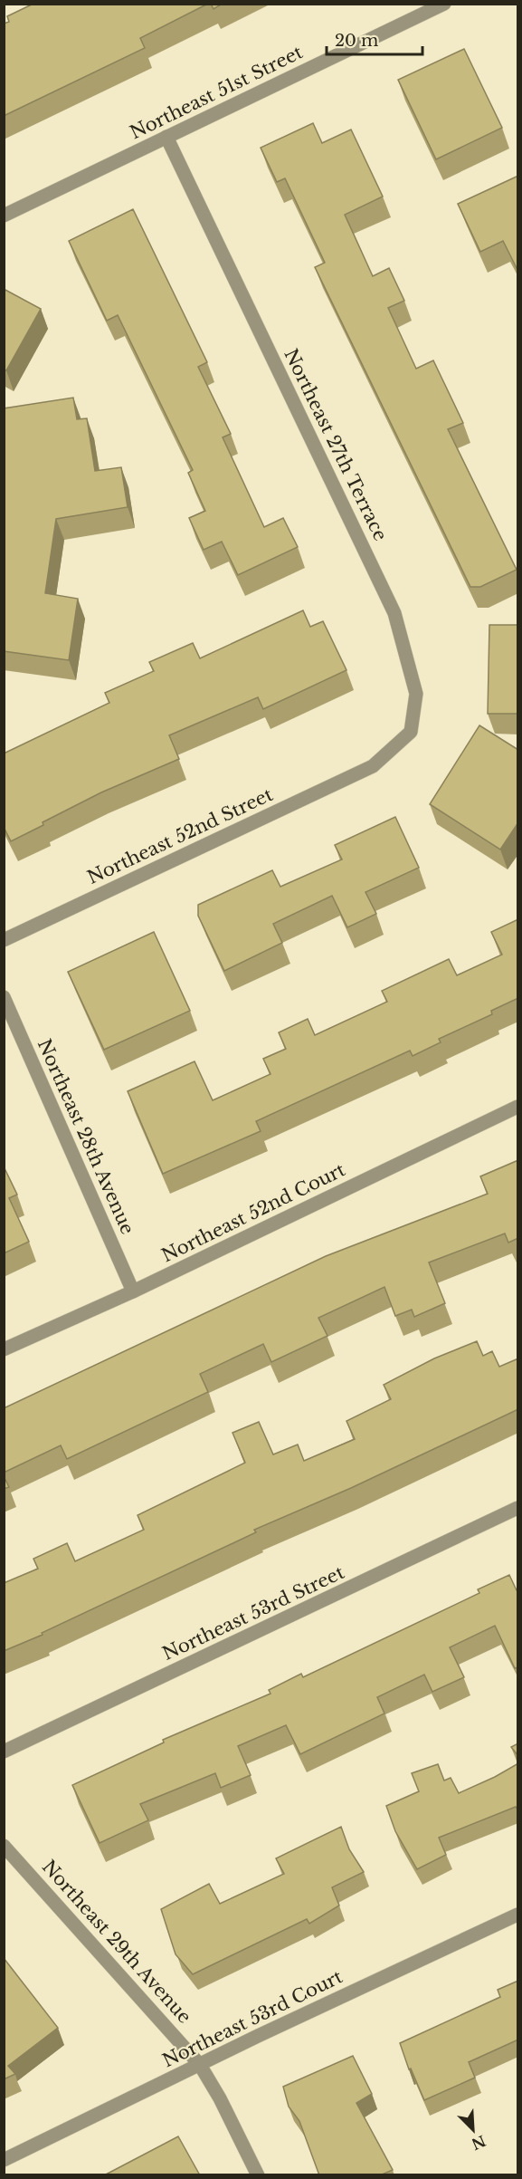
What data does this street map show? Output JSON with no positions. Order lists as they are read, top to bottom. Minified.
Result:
{"streets":{"street":["Northeast 51st Street","Northeast 27th Terrace","Northeast 52nd Street","Northeast 28th Avenue","Northeast 52nd Court","Northeast 53rd Street","Northeast 29th Avenue","Northeast 53rd Court"]},"crossings":[["Northeast 51st Street","Northeast 27th Terrace"],["Northeast 27th Terrace","Northeast 52nd Street"],["Northeast 28th Avenue","Northeast 52nd Court"],["Northeast 29th Avenue","Northeast 53rd Court"]],"scale_bar":"20 m","north":"bottom right"}
